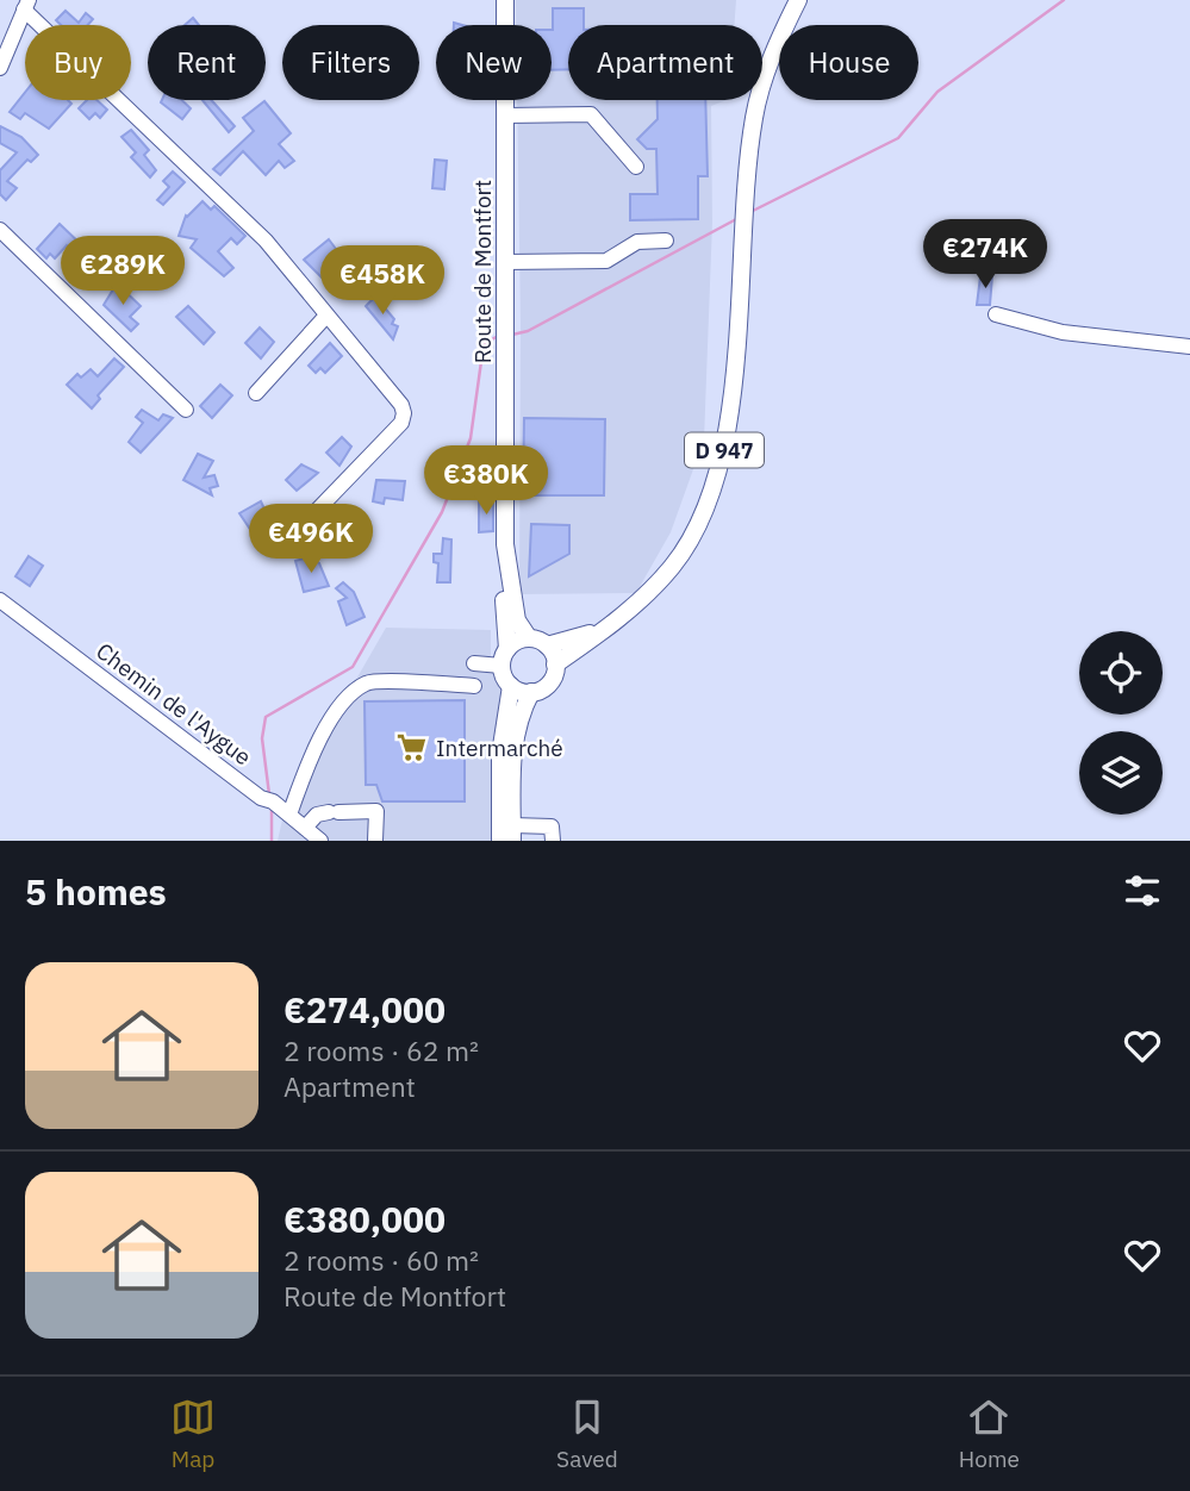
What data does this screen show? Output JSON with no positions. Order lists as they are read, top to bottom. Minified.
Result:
{"streets":{"main road":["Route de Montfort","D 947"],"street":["Chemin de l'Aygue"]},"crossings":[["Route de Montfort","D 947"]],"places":{"supermarket":["Intermarché"]},"page":{"chip":["Buy","Rent","Filters","New","Apartment","House"],"price":["€274K","€289K","€458K","€380K","€496K"],"heading":"5 homes","list":[{"name":"€274,000","note":"2 rooms · 62 m² · Apartment"},{"name":"€380,000","note":"2 rooms · 60 m² · Route de Montfort"}],"tabs":["Map","Saved","Home"]}}
